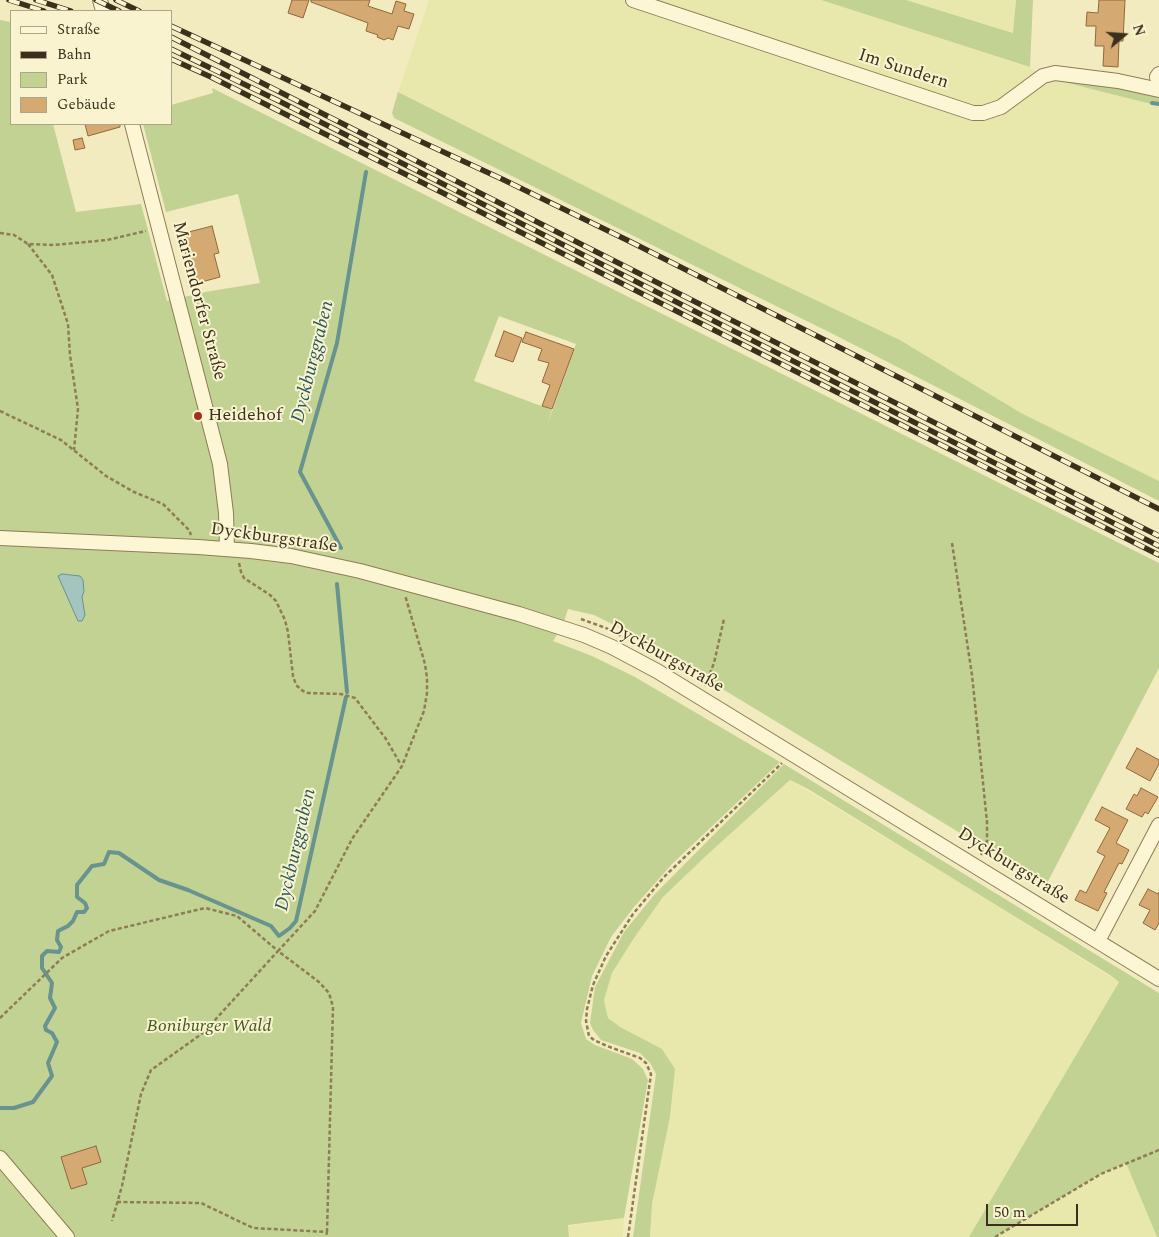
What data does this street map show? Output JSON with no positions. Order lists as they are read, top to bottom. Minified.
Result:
{"streets":{"street":["Im Sundern","Mariendorfer Straße","Dyckburgstraße"]},"crossings":[["Mariendorfer Straße","Dyckburgstraße"]],"water":["Dyckburggraben"],"parks":["Boniburger Wald"],"places":["Heidehof"],"legend":["Straße","Bahn","Park","Gebäude"],"scale_bar":"50 m","north":"right"}
